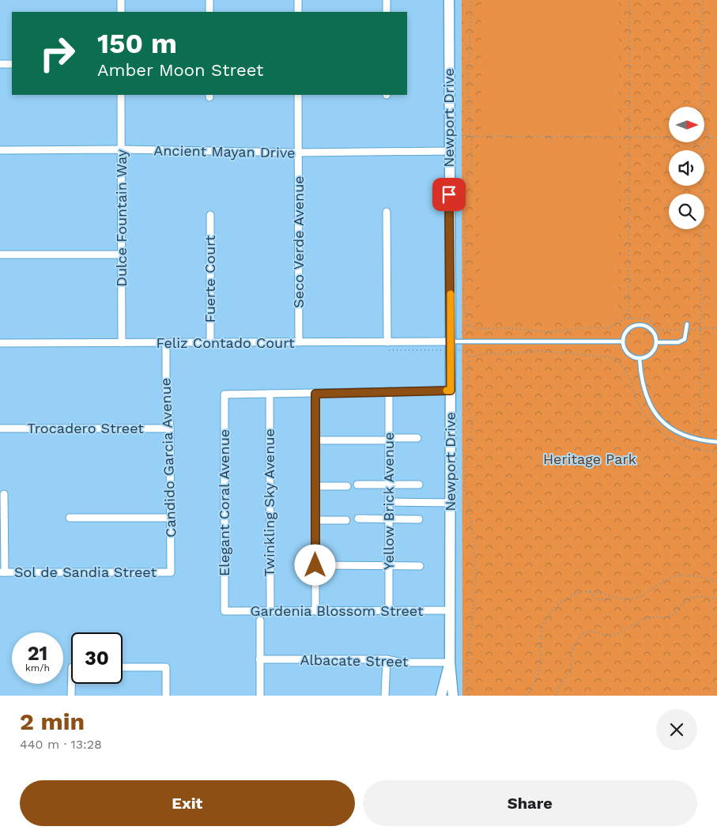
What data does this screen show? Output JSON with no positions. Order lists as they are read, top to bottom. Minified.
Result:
{"streets":{"street":["Newport Drive","Ancient Mayan Drive","Dulce Fountain Way","Seco Verde Avenue","Fuerte Court","Feliz Contado Court","Trocadero Street","Candido Garcia Avenue","Yellow Brick Avenue","Elegant Coral Avenue","Twinkling Sky Avenue","Sol de Sandia Street","Gardenia Blossom Street","Albacate Street"]},"crossings":[["Newport Drive","Ancient Mayan Drive"],["Newport Drive","Feliz Contado Court"],["Newport Drive","Gardenia Blossom Street"],["Newport Drive","Albacate Street"],["Ancient Mayan Drive","Dulce Fountain Way"],["Ancient Mayan Drive","Seco Verde Avenue"],["Dulce Fountain Way","Feliz Contado Court"],["Seco Verde Avenue","Feliz Contado Court"],["Fuerte Court","Feliz Contado Court"],["Feliz Contado Court","Candido Garcia Avenue"],["Trocadero Street","Candido Garcia Avenue"],["Candido Garcia Avenue","Sol de Sandia Street"],["Yellow Brick Avenue","Gardenia Blossom Street"],["Elegant Coral Avenue","Twinkling Sky Avenue"],["Elegant Coral Avenue","Gardenia Blossom Street"],["Twinkling Sky Avenue","Gardenia Blossom Street"]],"parks":["Heritage Park"],"north":"right","page":{"turn":["150 m","Amber Moon Street"],"speed":"21 km/h","limit":"30","heading":["2 min","440 m · 13:28"],"buttons":["Exit","Share"]}}
